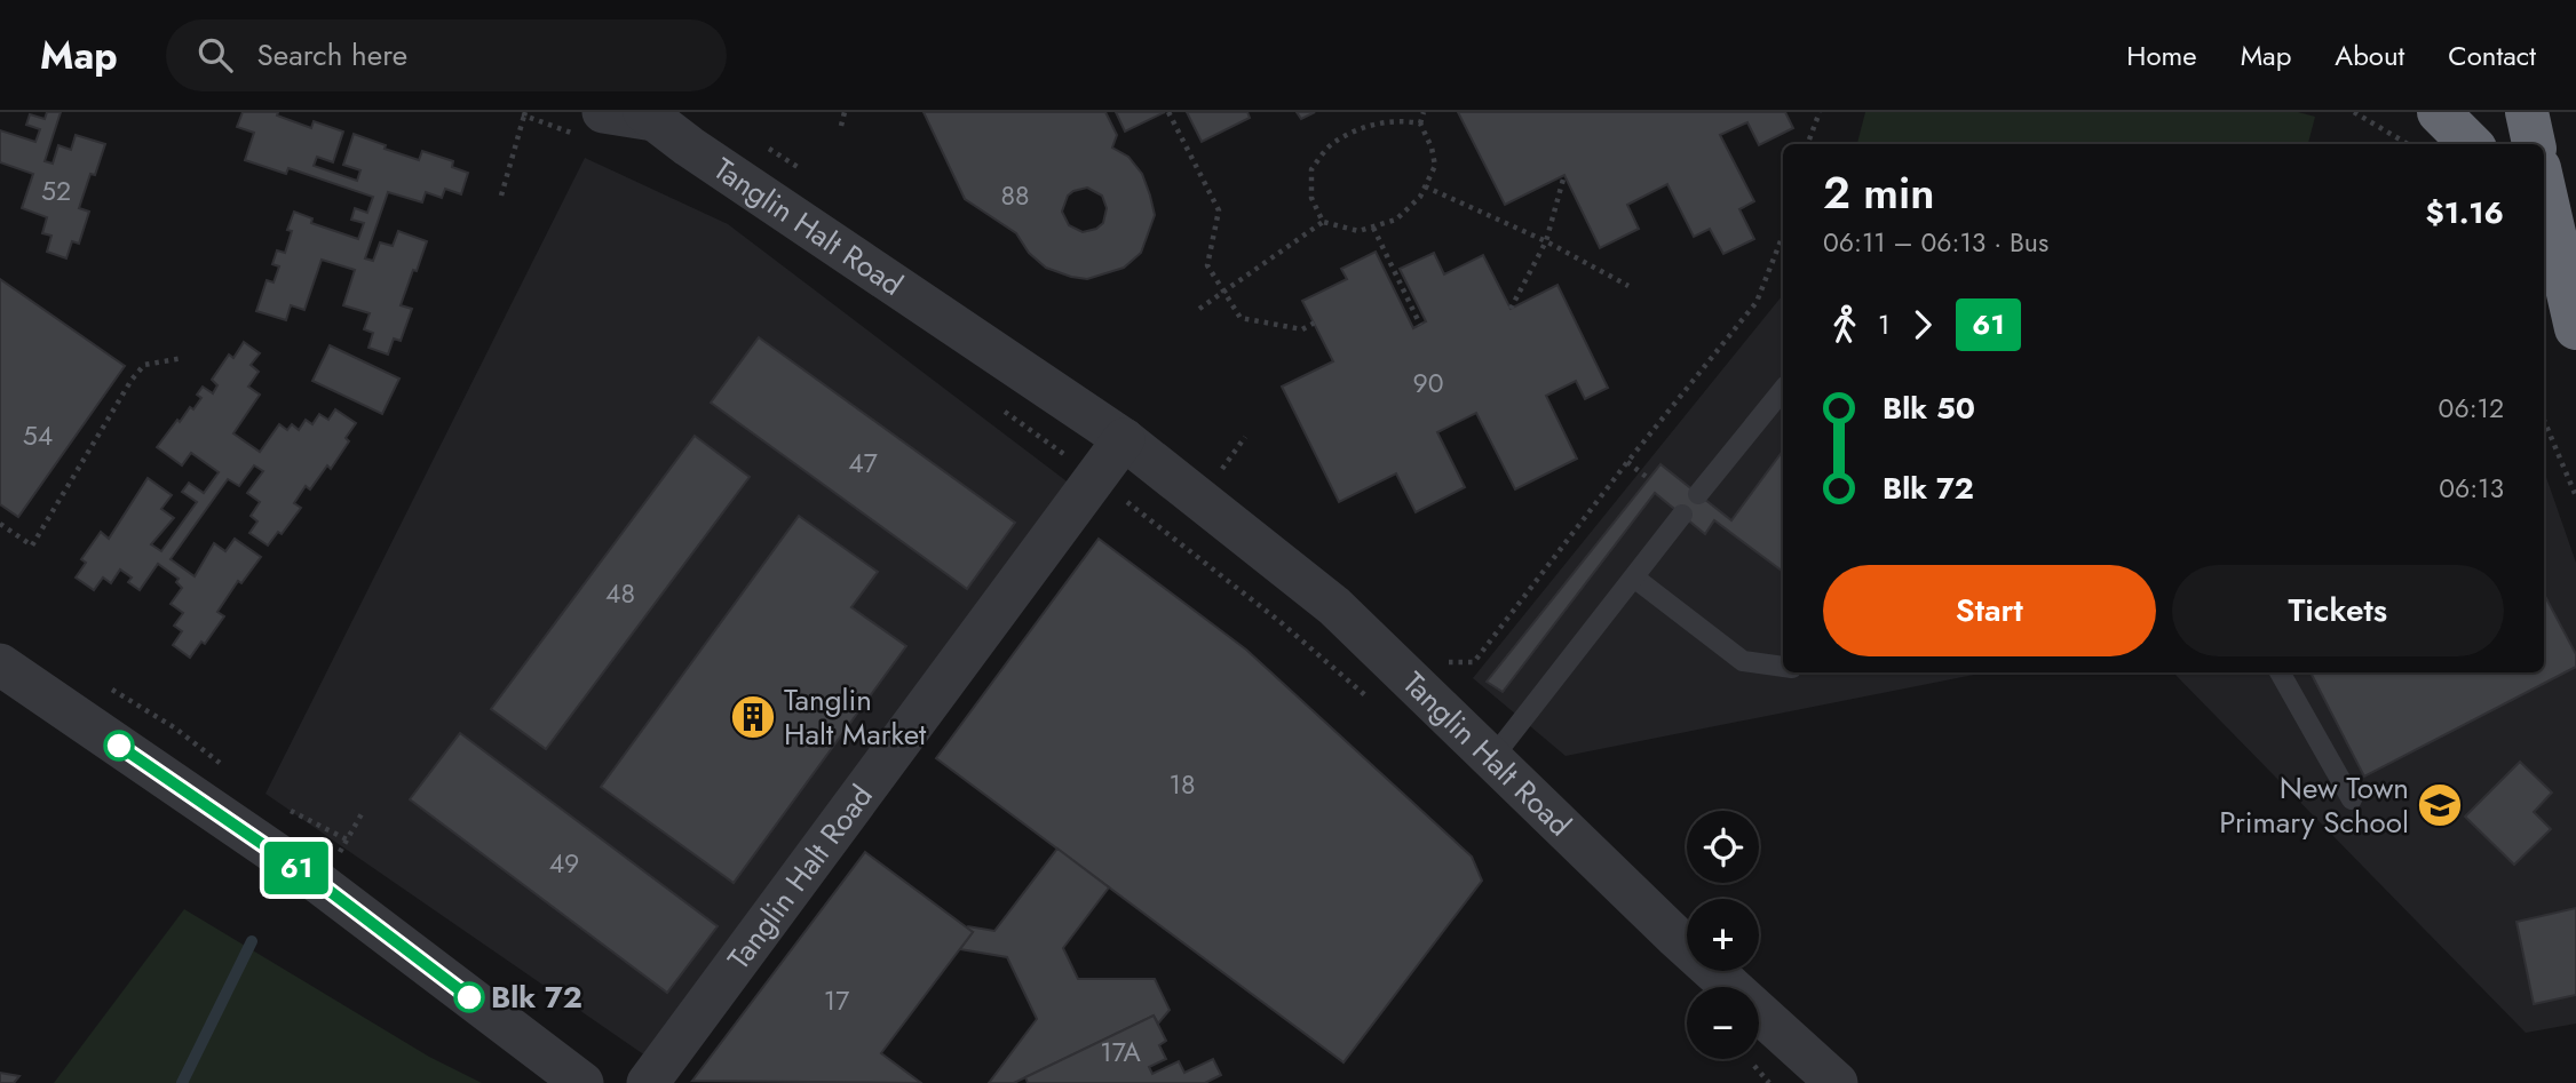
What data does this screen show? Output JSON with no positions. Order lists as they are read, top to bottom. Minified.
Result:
{"streets":{"street":["Tanglin Halt Road"]},"places":{"building":["Tanglin Halt Market"],"school or university":["New Town Primary School"],"other":["Blk 72"]},"lines":["bus line 61"],"house_numbers":["52","88","90","54","47","48","18","49","17","17A"],"page":{"header":"Map","search":"Search here","nav":["Home","Map","About","Contact"],"on_map":"61","heading":["2 min","06:11 – 06:13 · Bus","$1.16"],"legs":["1","61"],"list":[{"name":"Blk 50","value":"06:12"},{"name":"Blk 72","value":"06:13"}],"buttons":["Start","Tickets"],"map_buttons":["+","−"]}}
